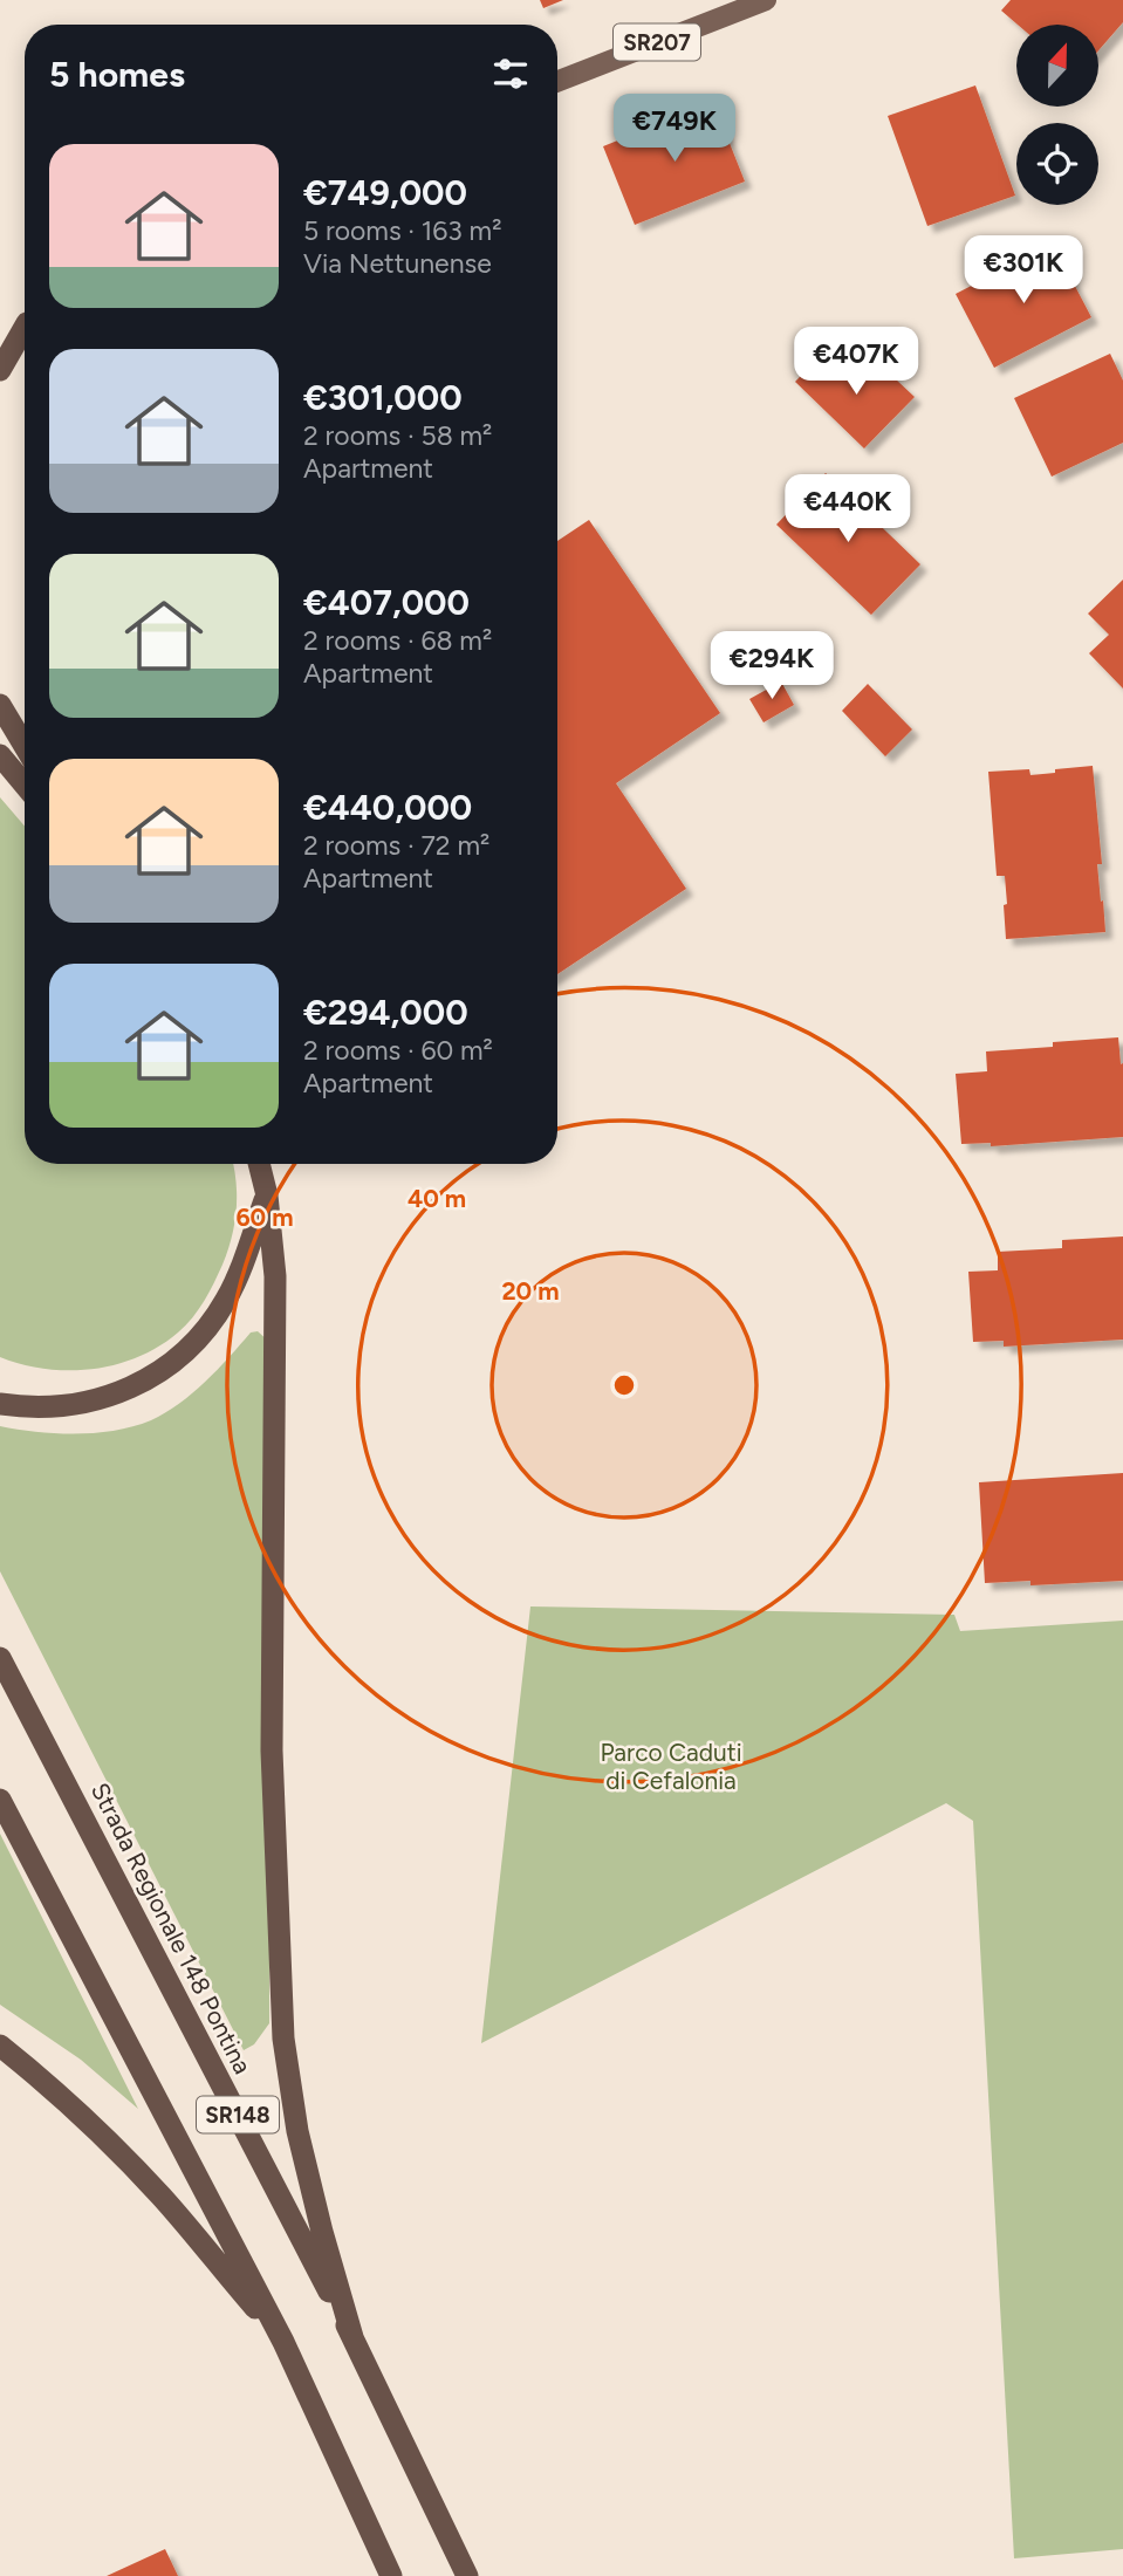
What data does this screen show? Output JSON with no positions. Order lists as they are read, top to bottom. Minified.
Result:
{"streets":{"highway":["Strada Regionale 148 Pontina","SR148"],"main road":["SR207"]},"parks":["Parco Caduti di Cefalonia"],"north":"top","page":{"heading":"5 homes","price":["€749K","€301K","€407K","€440K","€294K"],"list":[{"name":"€749,000","note":"5 rooms · 163 m² · Via Nettunense"},{"name":"€301,000","note":"2 rooms · 58 m² · Apartment"},{"name":"€407,000","note":"2 rooms · 68 m² · Apartment"},{"name":"€440,000","note":"2 rooms · 72 m² · Apartment"},{"name":"€294,000","note":"2 rooms · 60 m² · Apartment"}]},"rings":["40 m","60 m","20 m"]}
